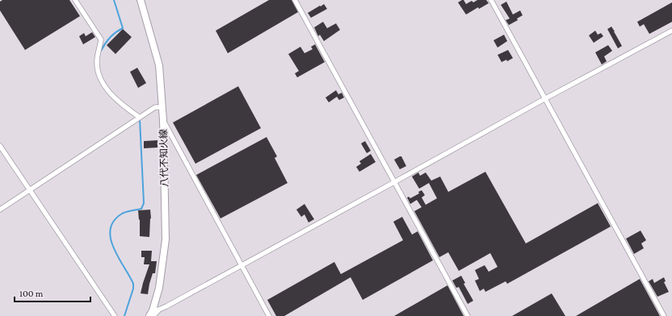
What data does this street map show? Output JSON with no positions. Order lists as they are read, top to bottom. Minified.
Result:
{"streets":{"main road":["八代不知火線"]},"scale_bar":"100 m"}
